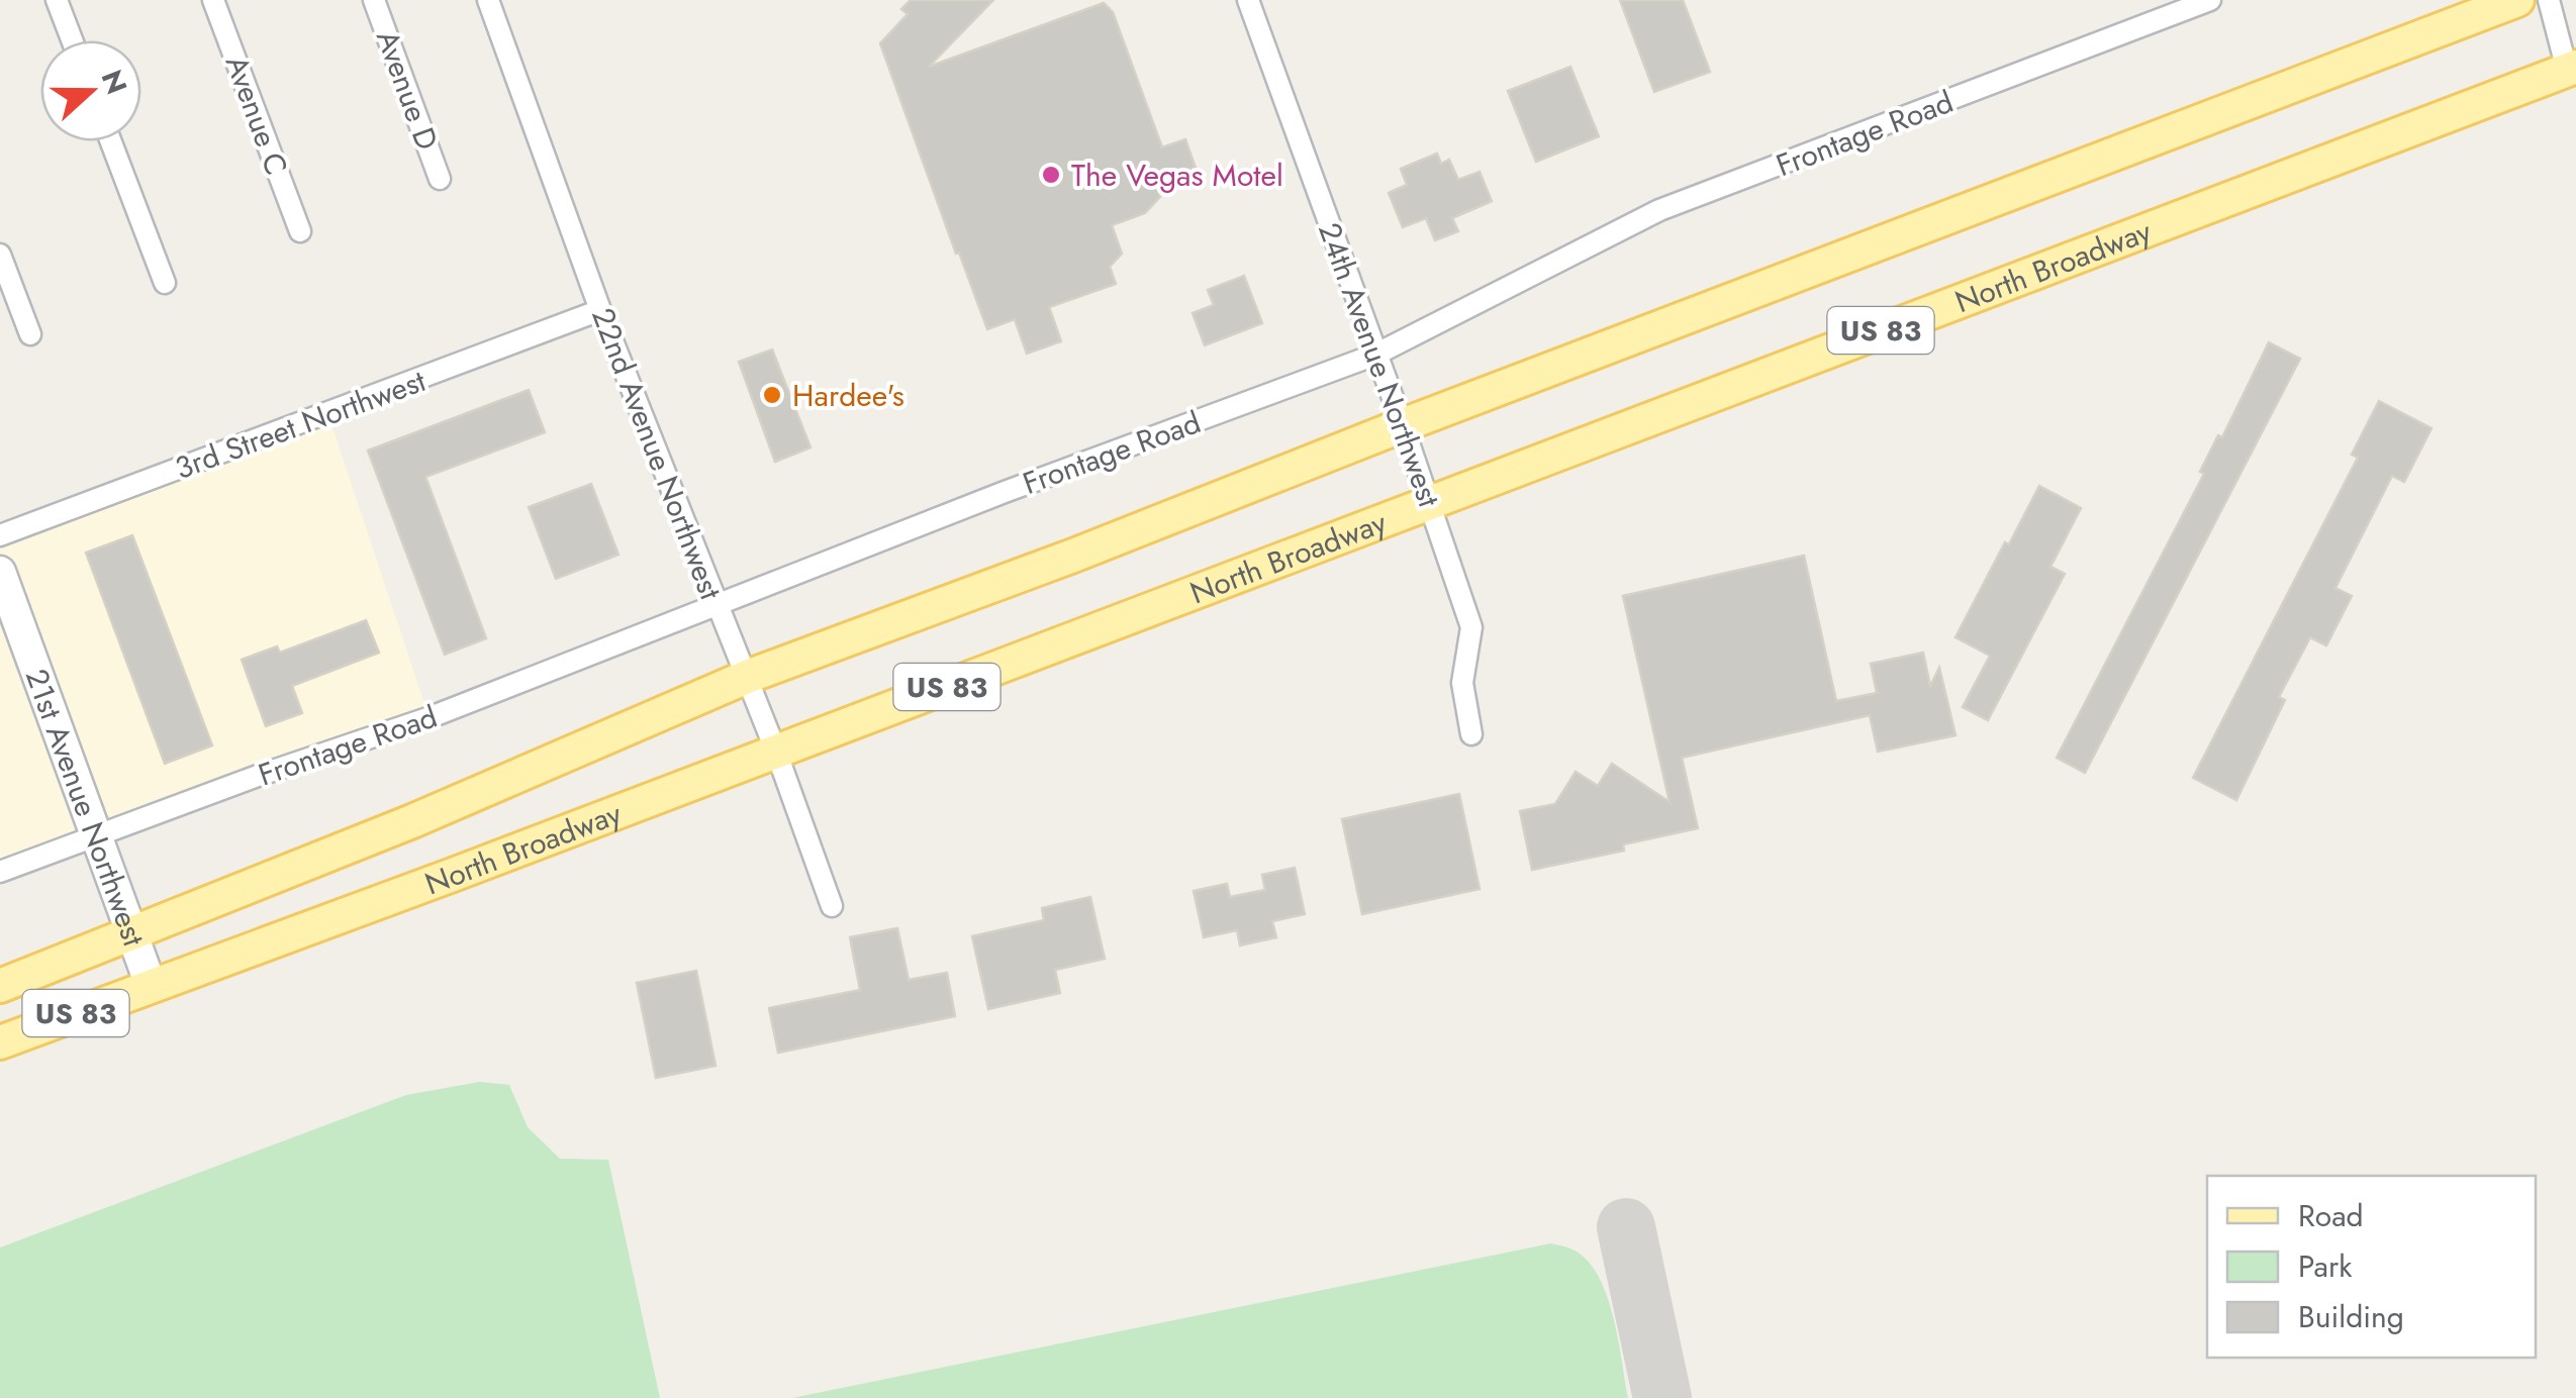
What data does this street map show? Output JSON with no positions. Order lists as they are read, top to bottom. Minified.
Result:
{"streets":{"main road":["North Broadway","US 83"],"street":["Avenue D","Avenue C","Frontage Road","24th Avenue Northwest","3rd Street Northwest","22nd Avenue Northwest","21st Avenue Northwest"]},"crossings":[["Frontage Road","24th Avenue Northwest"],["Frontage Road","22nd Avenue Northwest"],["Frontage Road","21st Avenue Northwest"],["North Broadway","24th Avenue Northwest"],["North Broadway","22nd Avenue Northwest"],["North Broadway","21st Avenue Northwest"],["US 83","24th Avenue Northwest"],["US 83","22nd Avenue Northwest"],["US 83","21st Avenue Northwest"],["3rd Street Northwest","22nd Avenue Northwest"]],"places":["The Vegas Motel","Hardee's"],"legend":["Road","Park","Building"],"north":"right"}
